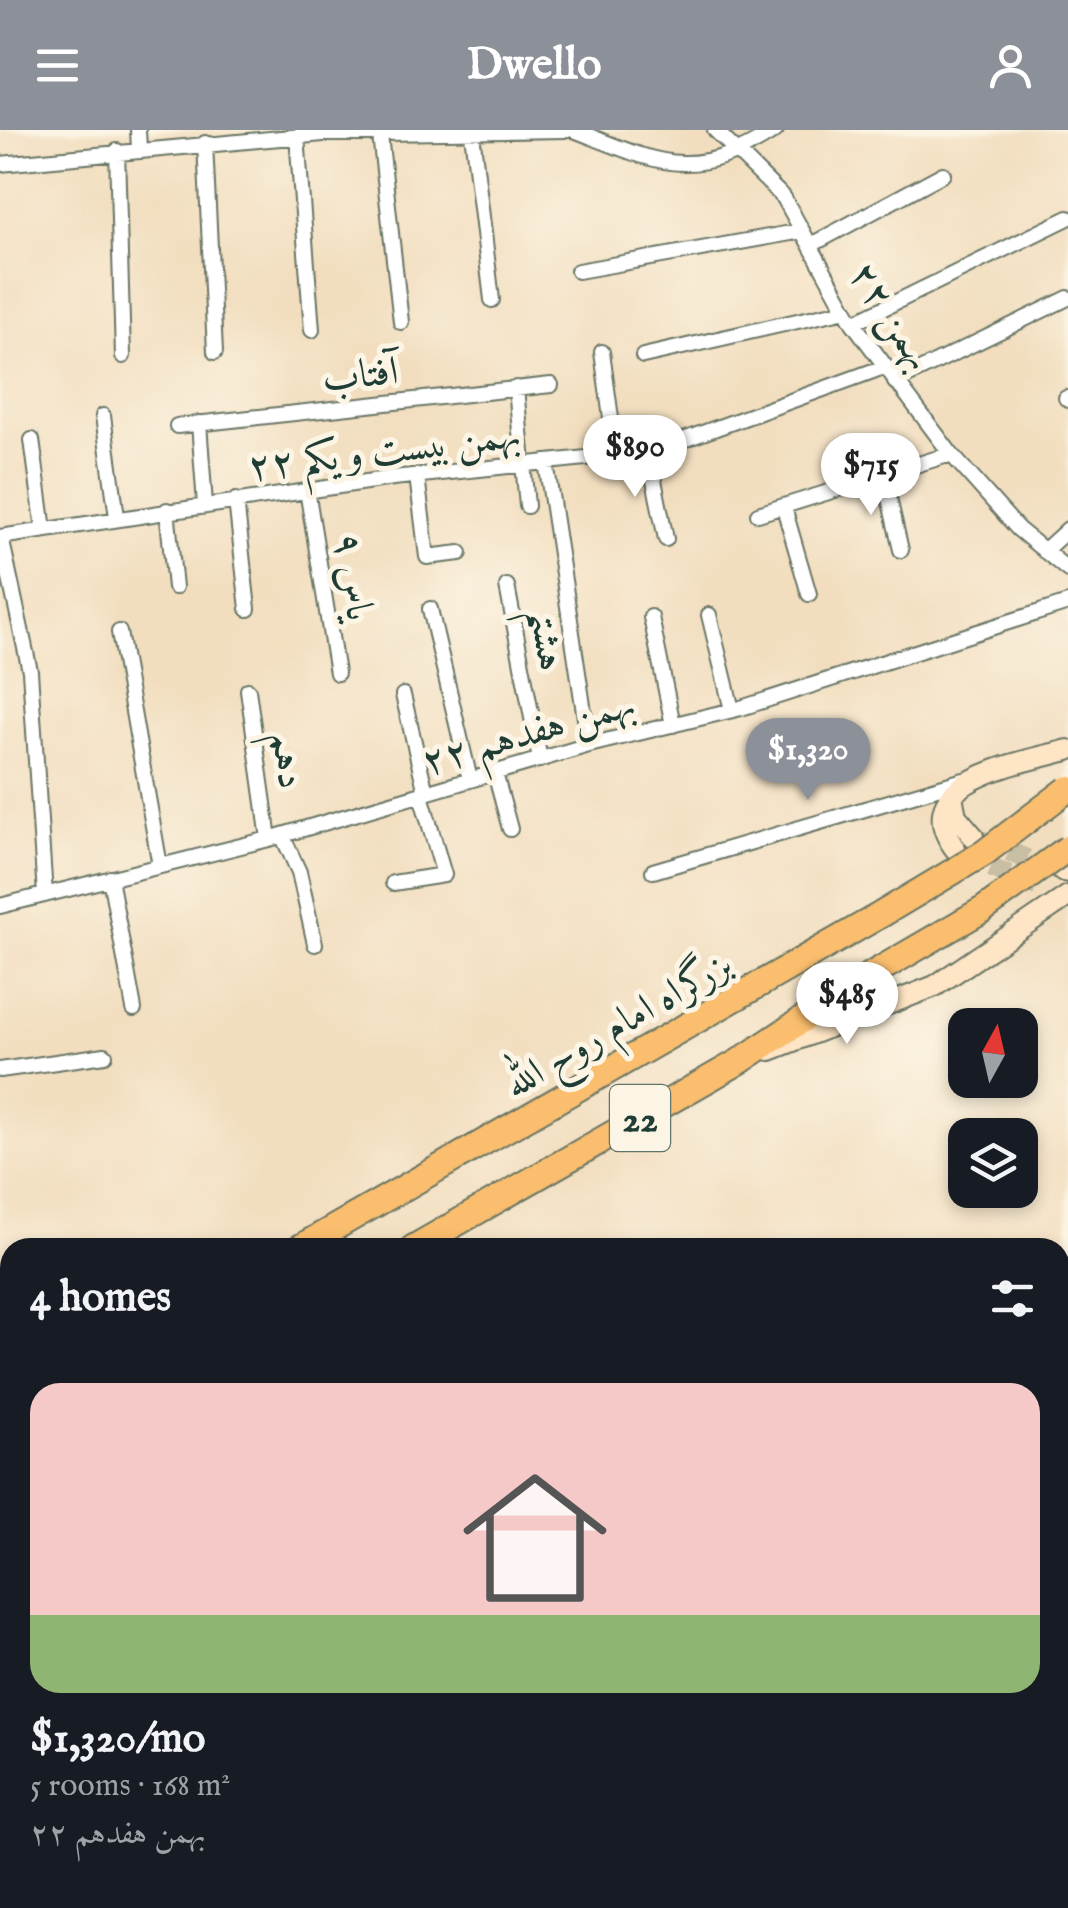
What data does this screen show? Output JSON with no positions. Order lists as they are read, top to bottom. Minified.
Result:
{"streets":{"highway":["بزرگراه امام روح الله","22"],"street":["۲۲ بهمن","آفتاب","۲۲ بهمن بیست و یکم","یاس ۹","هشتم","۲۲ بهمن هفدهم","دهم"]},"crossings":[["۲۲ بهمن","۲۲ بهمن بیست و یکم"],["۲۲ بهمن بیست و یکم","یاس ۹"],["هشتم","۲۲ بهمن هفدهم"],["۲۲ بهمن هفدهم","دهم"]],"north":"top","page":{"header":"Dwello","price":["$890","$715","$1,320","$485"],"heading":"4 homes","list":[{"name":"$1,320/mo","note":"5 rooms · 168 m² · ۲۲ بهمن هفدهم"}]}}
